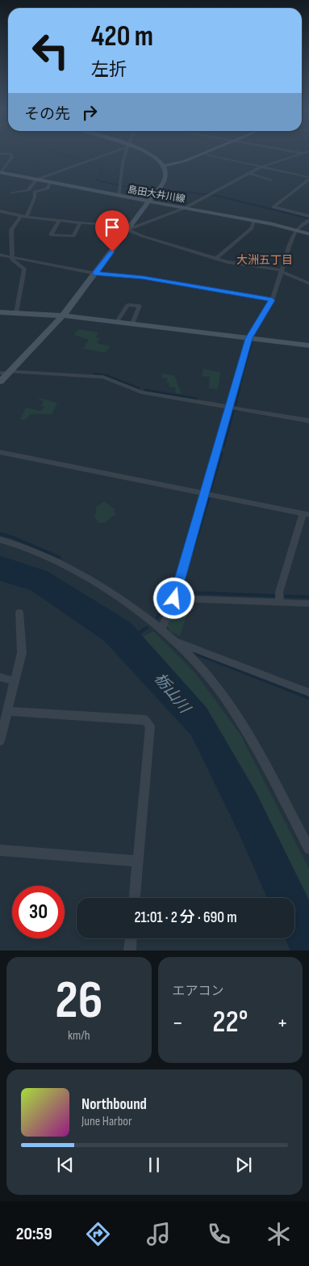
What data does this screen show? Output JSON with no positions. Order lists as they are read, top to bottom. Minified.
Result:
{"streets":{"street":["島田大井川線"]},"districts":["大洲五丁目"],"water":["栃山川"],"page":{"turn":["420 m","左折"],"then":"その先","limit":"30","trip":"21:01 · 2 分 · 690 m","tile":[["26","km/h"],"エアコン"],"heat":["−","22°","+"],"song":["Northbound","June Harbor"],"tabs":"20:59"}}
